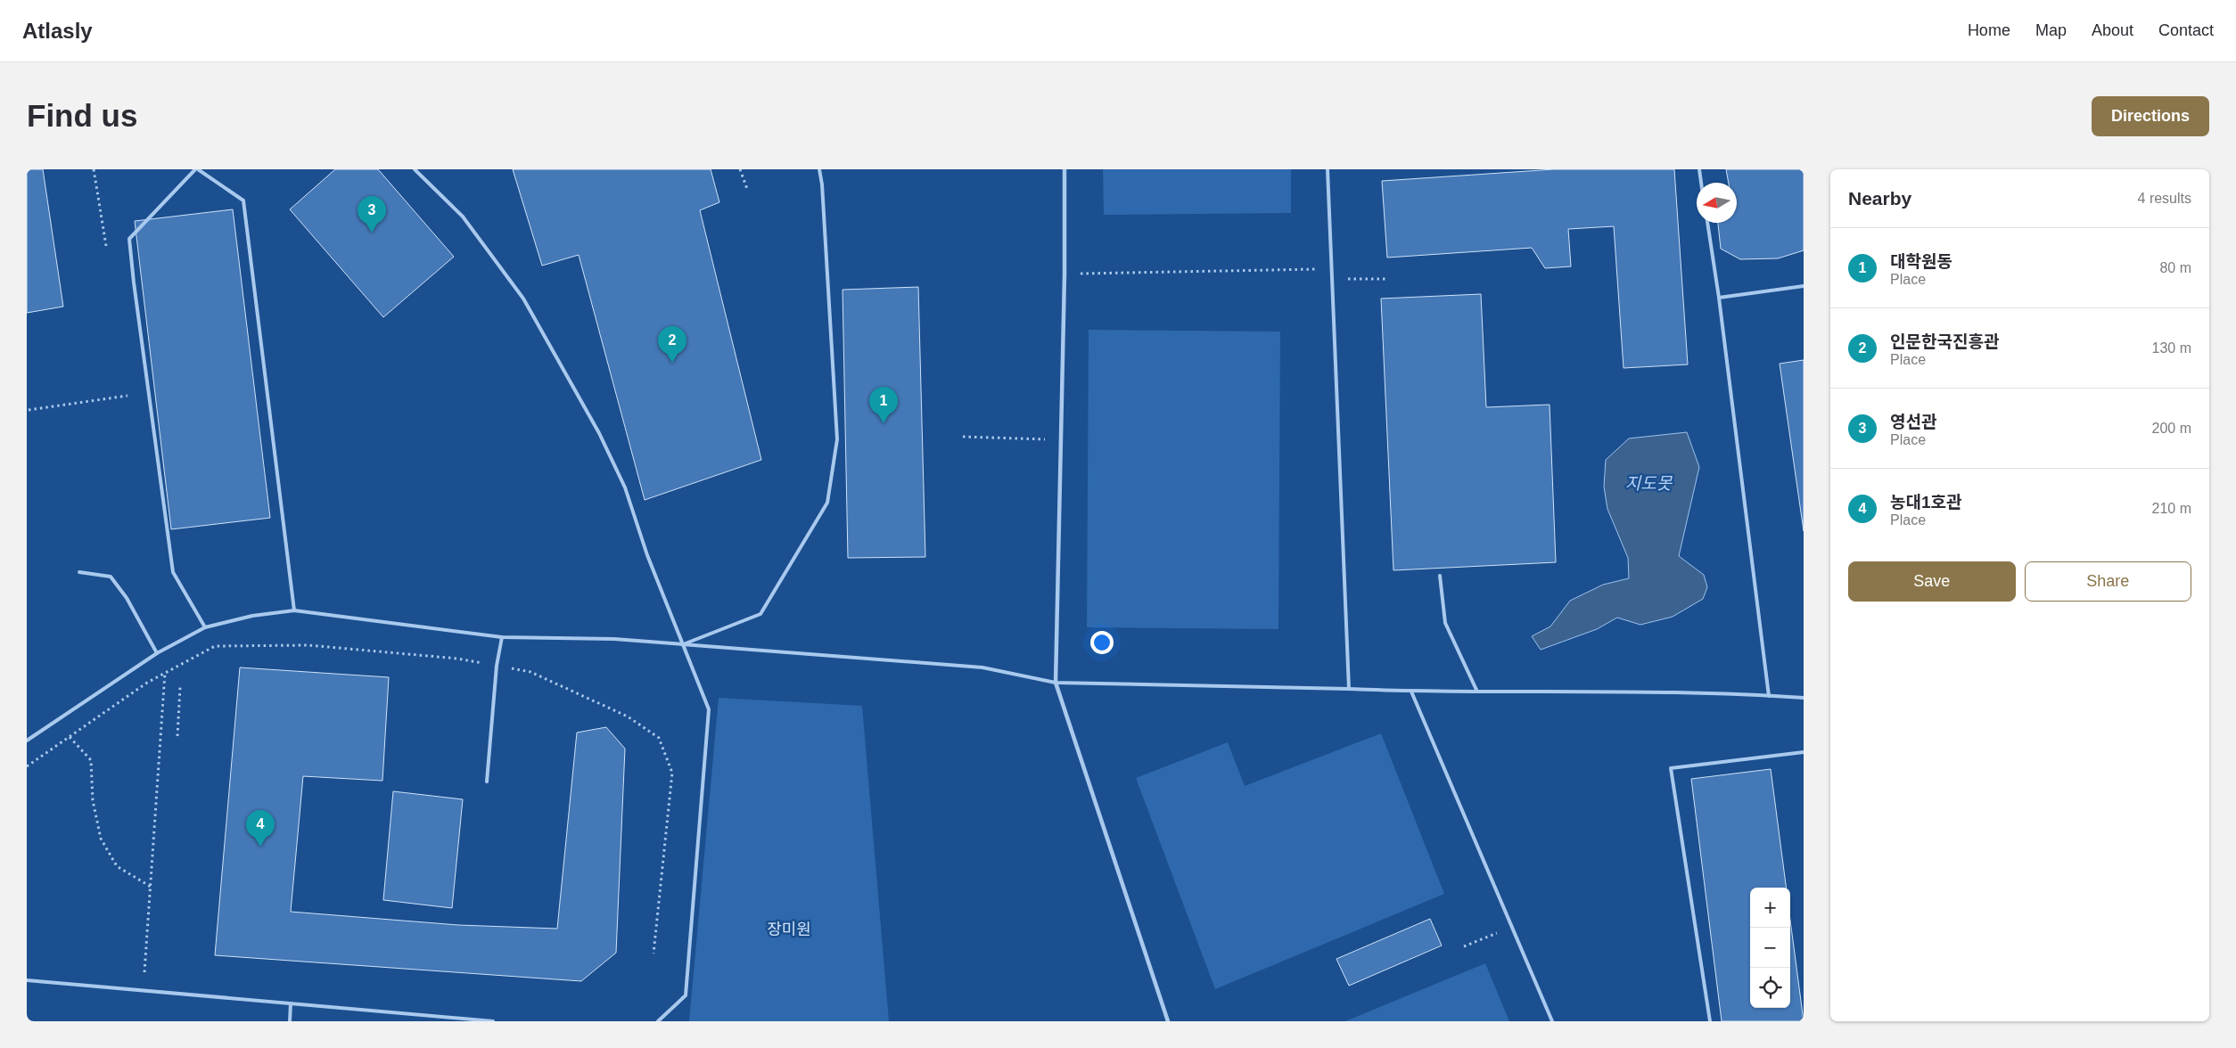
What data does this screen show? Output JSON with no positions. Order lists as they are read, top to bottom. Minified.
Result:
{"water":["지도못"],"parks":["장미원"],"north":"left","page":{"header":"Atlasly","nav":["Home","Map","About","Contact"],"buttons":["Directions",["Save","Share"]],"title":"Find us","heading":["Nearby","4 results"],"pins":["3","2","1","4"],"list":[{"mark":"1","name":"대학원동","note":"Place","value":"80 m"},{"mark":"2","name":"인문한국진흥관","note":"Place","value":"130 m"},{"mark":"3","name":"영선관","note":"Place","value":"200 m"},{"mark":"4","name":"농대1호관","note":"Place","value":"210 m"}],"map_buttons":["+","−"]}}
